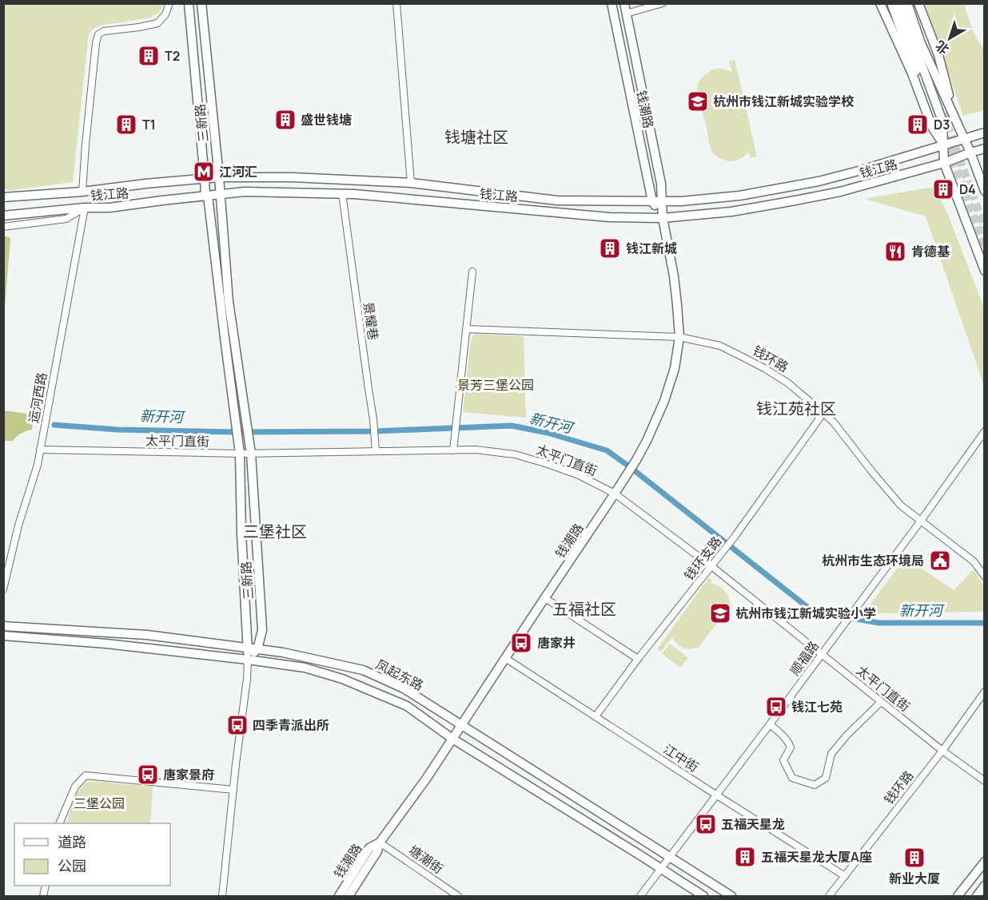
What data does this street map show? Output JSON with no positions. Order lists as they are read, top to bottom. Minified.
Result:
{"streets":{"main road":["钱潮路","三新路","钱江路","凤起东路"],"street":["景耀巷","钱环路","运河西路","太平门直街","钱环支路","顺福路","江中街","塘潮街"]},"crossings":[["钱潮路","钱江路"],["钱潮路","钱环路"],["钱潮路","太平门直街"],["钱潮路","凤起东路"],["钱潮路","江中街"],["钱潮路","塘潮街"],["三新路","钱江路"],["三新路","太平门直街"],["三新路","凤起东路"],["钱江路","景耀巷"],["钱江路","运河西路"],["景耀巷","太平门直街"],["钱环路","太平门直街"],["钱环路","钱环支路"],["钱环路","顺福路"],["钱环路","江中街"],["运河西路","太平门直街"],["太平门直街","钱环支路"],["太平门直街","顺福路"],["钱环支路","江中街"],["顺福路","凤起东路"],["顺福路","江中街"]],"districts":["钱塘社区","钱江苑社区","三堡社区","五福社区"],"water":["新开河"],"parks":["景芳三堡公园","三堡公园"],"places":{"building":["T2","盛世钱塘","T1","D3","D4","钱江新城","五福天星龙大厦A座","新业大厦"],"school or university":["杭州市钱江新城实验学校","杭州市钱江新城实验小学"],"metro station":["江河汇"],"restaurant":["肯德基"],"public building":["杭州市生态环境局"],"bus stop":["唐家井","钱江七苑","四季青派出所","唐家景府","五福天星龙"]},"legend":["道路","公园"],"north":"bottom left"}
